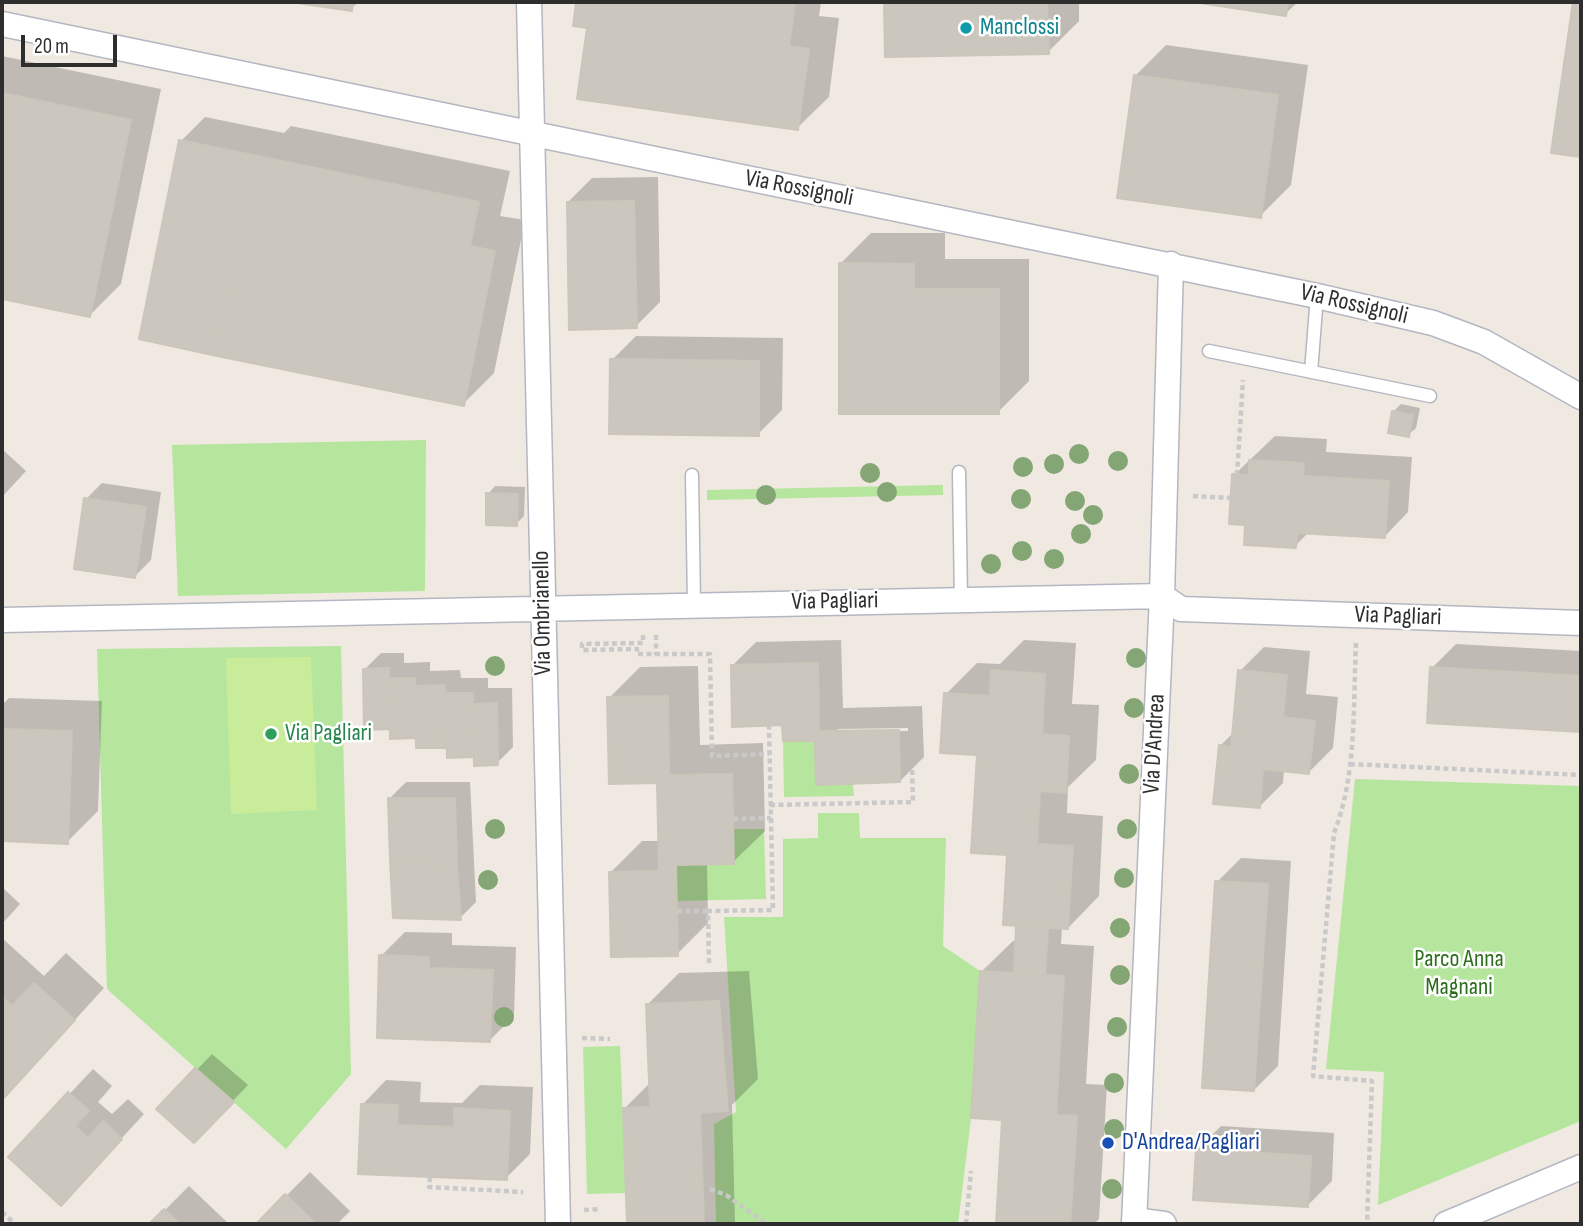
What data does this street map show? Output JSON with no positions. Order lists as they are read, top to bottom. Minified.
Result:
{"streets":{"street":["Via Rossignoli","Via Pagliari","Via Ombrianello","Via D'Andrea"]},"crossings":[["Via Rossignoli","Via Ombrianello"],["Via Rossignoli","Via D'Andrea"],["Via Pagliari","Via Ombrianello"],["Via Pagliari","Via D'Andrea"]],"parks":["Parco Anna Magnani"],"places":["Manclossi","Via Pagliari","D'Andrea/Pagliari"],"scale_bar":"20 m"}
